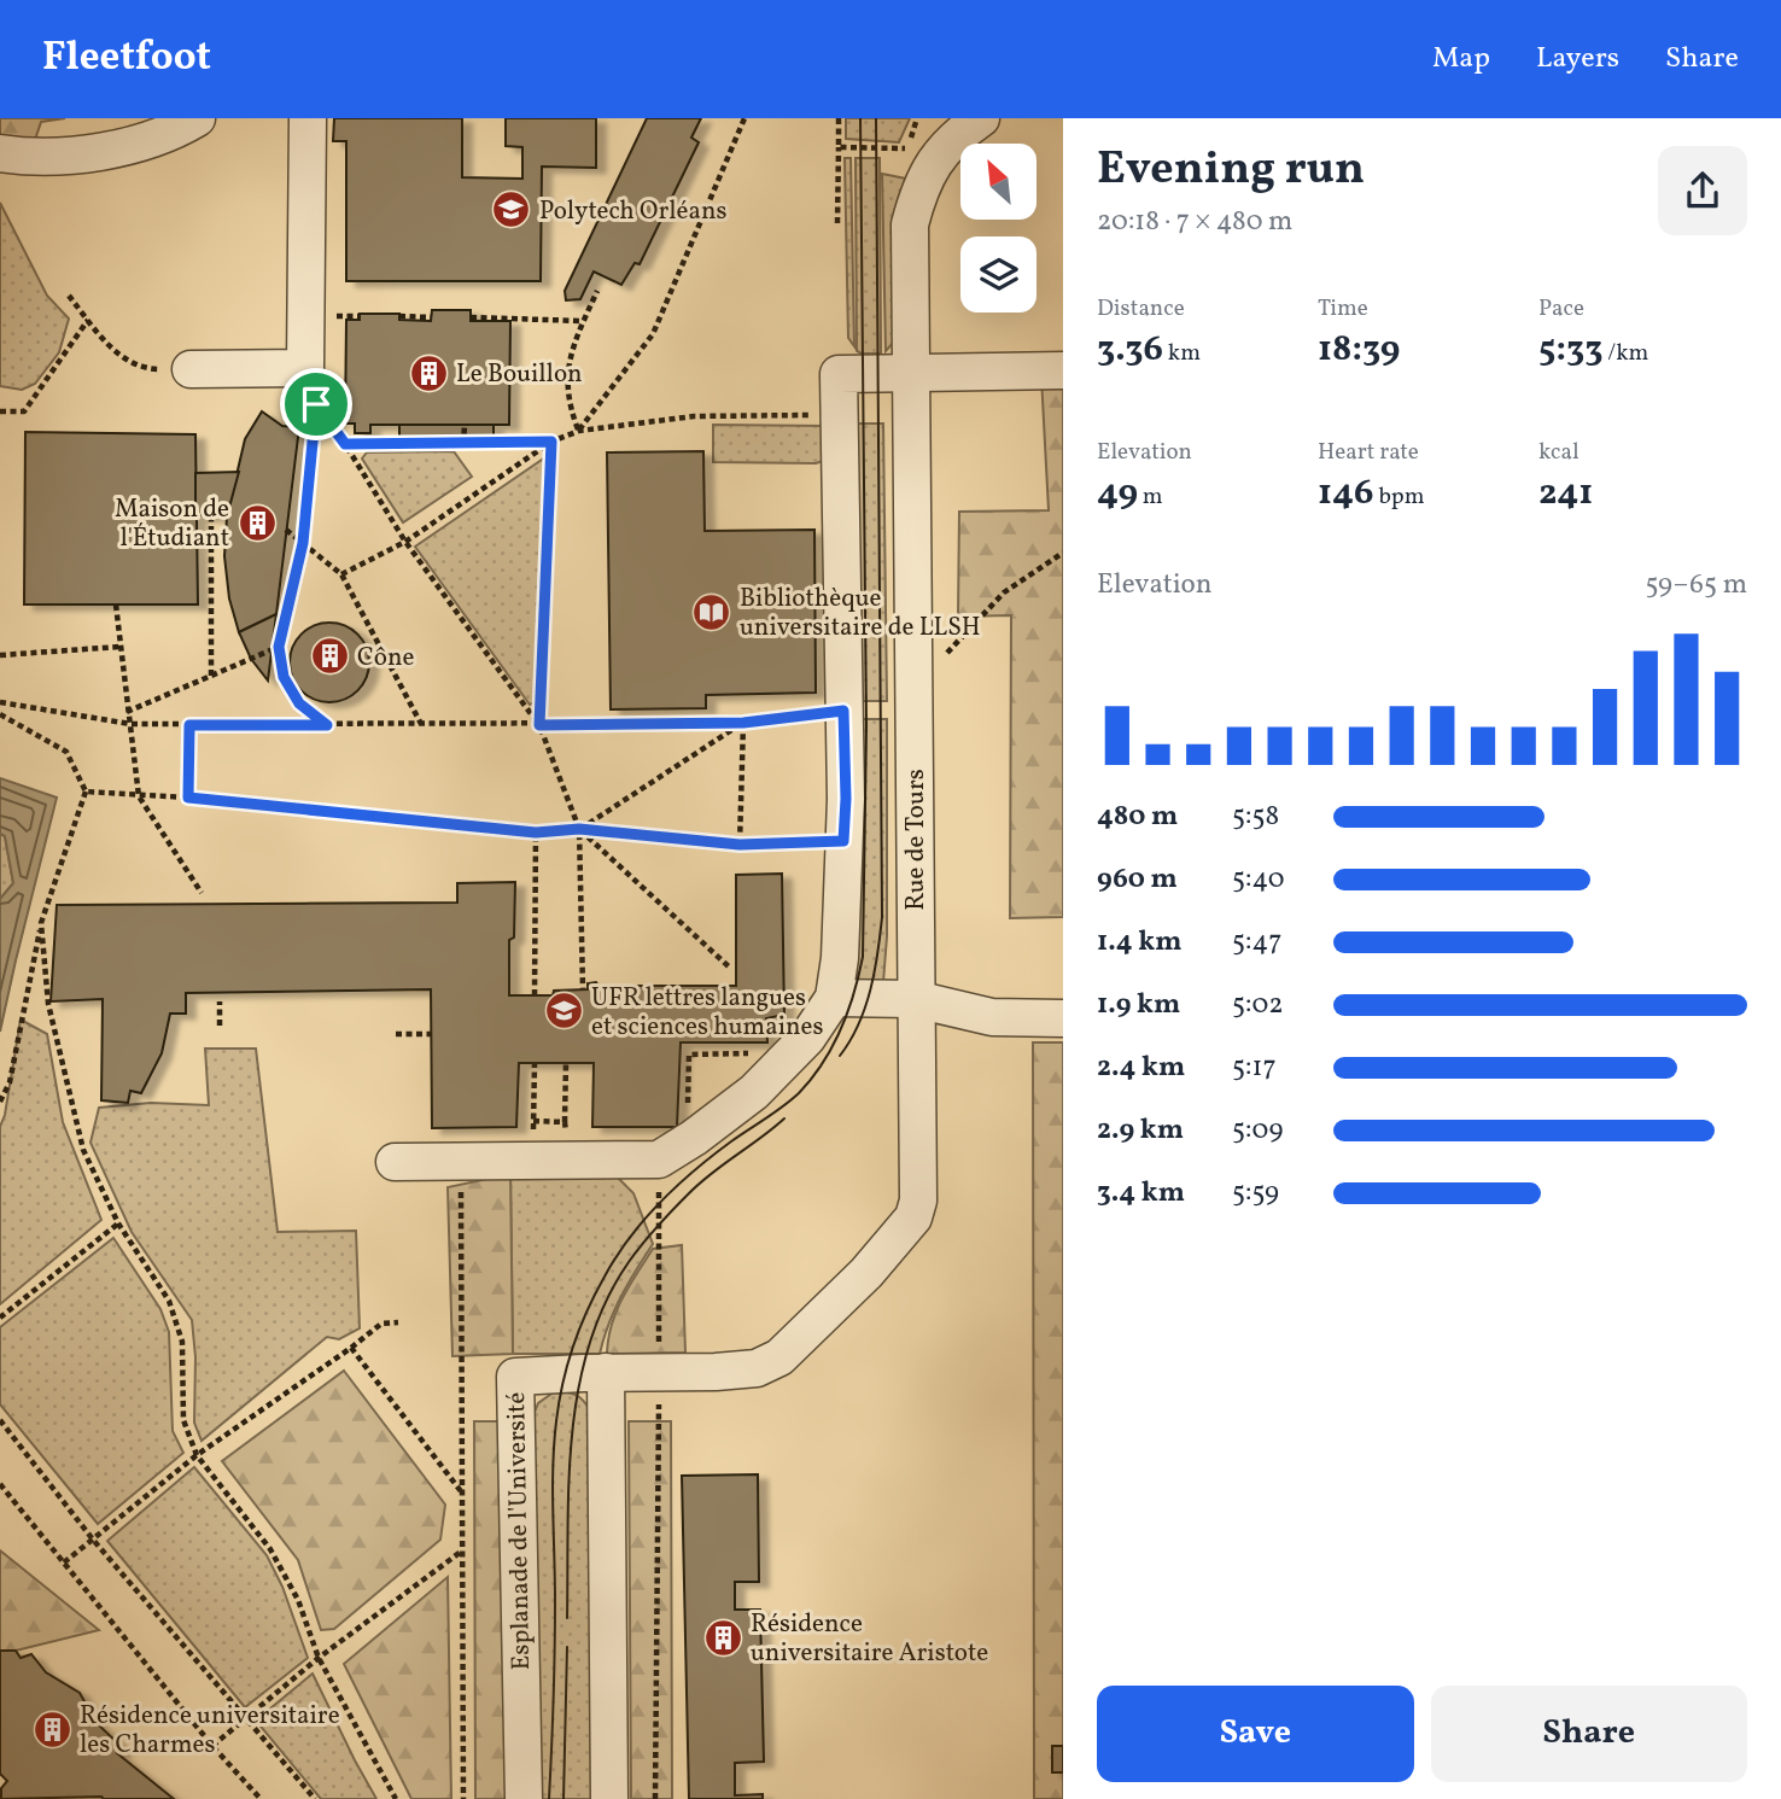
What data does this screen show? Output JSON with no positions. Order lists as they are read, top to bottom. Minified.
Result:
{"streets":{"street":["Rue de Tours","Esplanade de l'Université"]},"crossings":[["Rue de Tours","Esplanade de l'Université"]],"places":{"school or university":["Polytech Orléans","UFR lettres langues et sciences humaines"],"building":["Le Bouillon","Maison de l'Étudiant","Cône","Résidence universitaire Aristote","Résidence universitaire les Charmes"],"library":["Bibliothèque universitaire de LLSH"]},"north":"top left","page":{"header":"Fleetfoot","nav":["Map","Layers","Share"],"heading":["Evening run","20:18 · 7 × 480 m"],"stats":[["Distance","3.36 km"],["Time","18:39"],["Pace","5:33 /km"],["Elevation","49 m"],["Heart rate","146 bpm"],["kcal","241"]],"chart":["Elevation","59–65 m"],"list":[{"name":"480 m","note":"5:58"},{"name":"960 m","note":"5:40"},{"name":"1.4 km","note":"5:47"},{"name":"1.9 km","note":"5:02"},{"name":"2.4 km","note":"5:17"},{"name":"2.9 km","note":"5:09"},{"name":"3.4 km","note":"5:59"}],"buttons":["Save","Share"]}}
